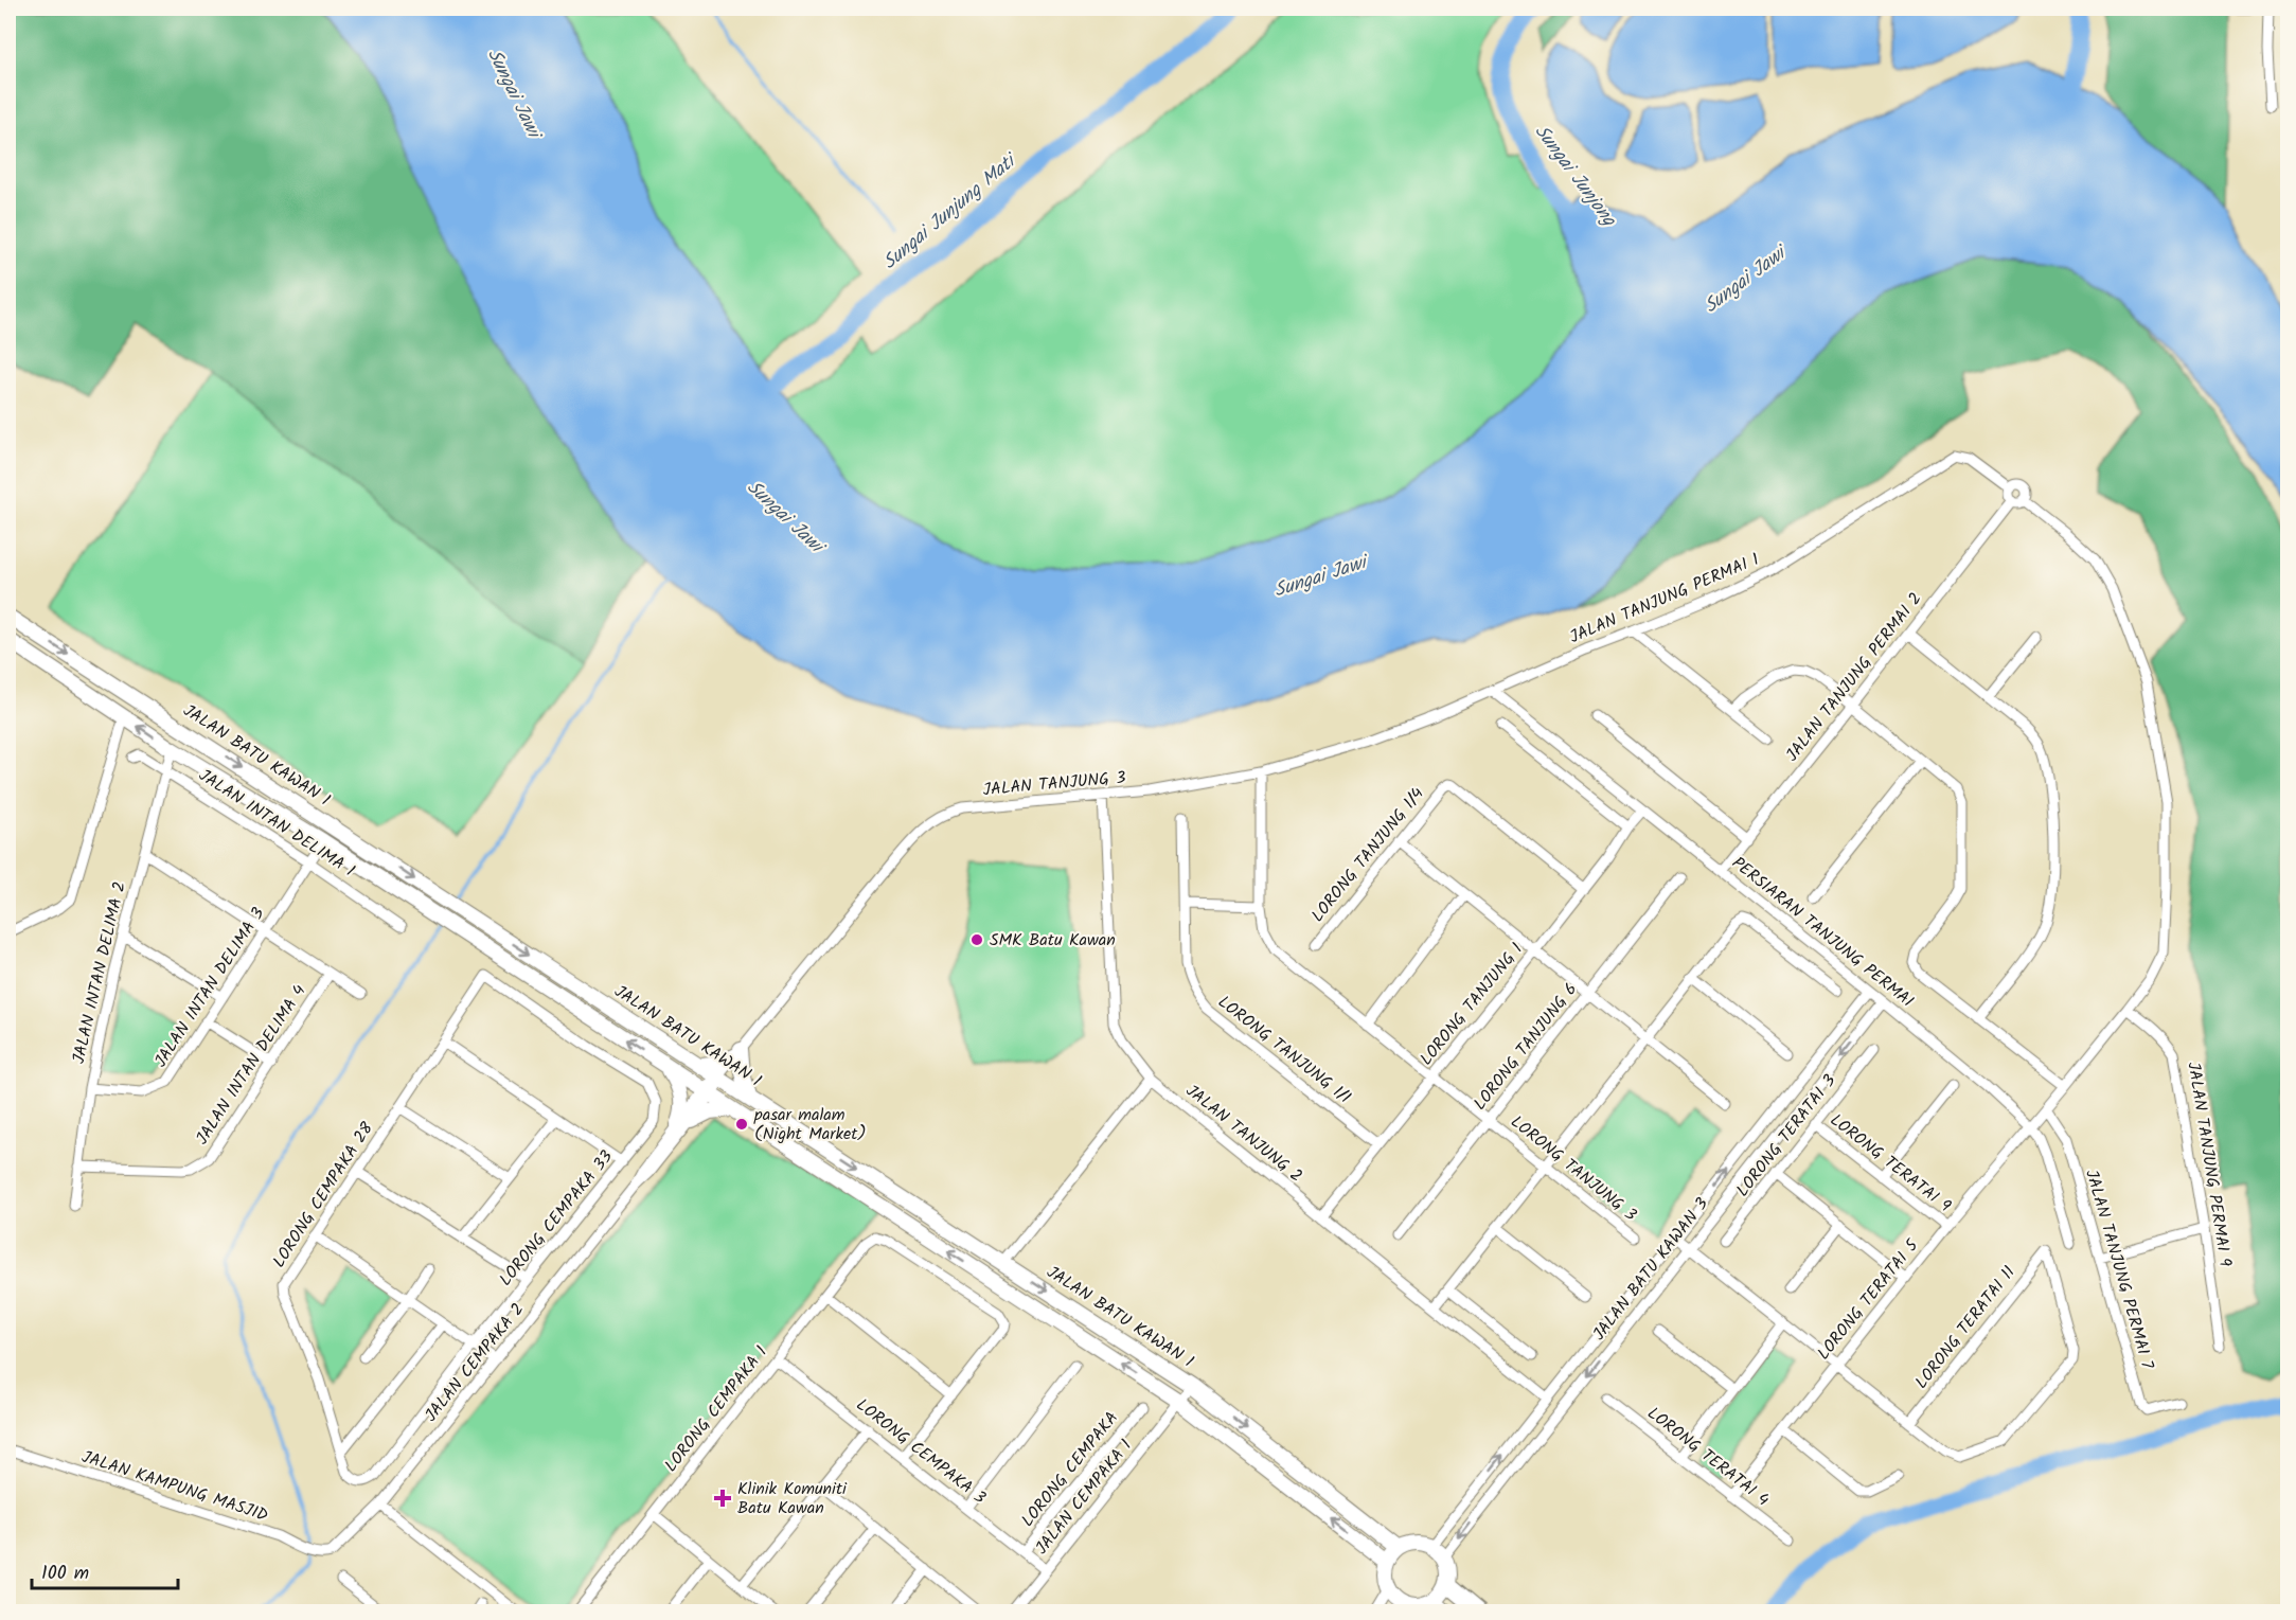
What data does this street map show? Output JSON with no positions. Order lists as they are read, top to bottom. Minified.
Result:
{"streets":{"street":["JALAN TANJUNG PERMAI 1","JALAN TANJUNG PERMAI 2","JALAN BATU KAWAN 1","JALAN TANJUNG 3","JALAN INTAN DELIMA 1","LORONG TANJUNG 1/4","PERSIARAN TANJUNG PERMAI","JALAN INTAN DELIMA 2","JALAN INTAN DELIMA 3","LORONG TANJUNG 1","LORONG TANJUNG 6","LORONG TANJUNG 1/1","JALAN INTAN DELIMA 4","JALAN TANJUNG 2","LORONG TERATAI 3","LORONG TERATAI 9","JALAN TANJUNG PERMAI 9","LORONG TANJUNG 3","LORONG CEMPAKA 28","LORONG CEMPAKA 33","JALAN BATU KAWAN 3","JALAN TANJUNG PERMAI 7","LORONG TERATAI 5","LORONG TERATAI 11","JALAN CEMPAKA 2","LORONG CEMPAKA 1","LORONG CEMPAKA 3","LORONG TERATAI 4","LORONG CEMPAKA","JALAN KAMPUNG MASJID","JALAN CEMPAKA 1"]},"crossings":[["JALAN TANJUNG PERMAI 1","JALAN TANJUNG PERMAI 2"],["JALAN TANJUNG PERMAI 1","JALAN TANJUNG 3"],["JALAN TANJUNG PERMAI 1","PERSIARAN TANJUNG PERMAI"],["JALAN TANJUNG PERMAI 1","LORONG TERATAI 5"],["JALAN TANJUNG PERMAI 2","PERSIARAN TANJUNG PERMAI"],["JALAN TANJUNG PERMAI 2","LORONG TERATAI 5"],["JALAN BATU KAWAN 1","JALAN TANJUNG 3"],["JALAN BATU KAWAN 1","JALAN BATU KAWAN 3"],["JALAN BATU KAWAN 1","JALAN CEMPAKA 2"],["JALAN BATU KAWAN 1","JALAN CEMPAKA 1"],["JALAN TANJUNG 3","PERSIARAN TANJUNG PERMAI"],["JALAN TANJUNG 3","JALAN TANJUNG 2"],["JALAN TANJUNG 3","LORONG TANJUNG 3"],["JALAN TANJUNG 3","JALAN CEMPAKA 2"],["JALAN INTAN DELIMA 1","JALAN INTAN DELIMA 2"],["JALAN INTAN DELIMA 1","JALAN INTAN DELIMA 3"],["LORONG TANJUNG 1/4","LORONG TANJUNG 1"],["PERSIARAN TANJUNG PERMAI","LORONG TANJUNG 1"],["PERSIARAN TANJUNG PERMAI","JALAN BATU KAWAN 3"],["PERSIARAN TANJUNG PERMAI","LORONG TERATAI 5"],["JALAN INTAN DELIMA 2","JALAN INTAN DELIMA 3"],["JALAN INTAN DELIMA 2","JALAN INTAN DELIMA 4"],["LORONG TANJUNG 1","LORONG TANJUNG 1/1"],["LORONG TANJUNG 1","JALAN TANJUNG 2"],["LORONG TANJUNG 1","LORONG TANJUNG 3"],["LORONG TANJUNG 6","LORONG TANJUNG 3"],["JALAN TANJUNG 2","JALAN BATU KAWAN 3"],["LORONG TERATAI 3","LORONG TERATAI 9"],["LORONG TERATAI 9","LORONG TERATAI 5"],["JALAN TANJUNG PERMAI 9","LORONG TERATAI 5"],["LORONG CEMPAKA 28","LORONG CEMPAKA 33"],["JALAN TANJUNG PERMAI 7","LORONG TERATAI 5"],["LORONG TERATAI 5","LORONG TERATAI 4"],["JALAN CEMPAKA 2","JALAN KAMPUNG MASJID"],["LORONG CEMPAKA 1","LORONG CEMPAKA 3"],["LORONG CEMPAKA 3","LORONG CEMPAKA"],["LORONG CEMPAKA 3","JALAN CEMPAKA 1"]],"water":["Sungai Jawi","Sungai Junjong","Sungai Junjung Mati"],"places":{"other":["SMK Batu Kawan","pasar malam (Night Market)"],"health":["Klinik Komuniti Batu Kawan"]},"scale_bar":"100 m"}
